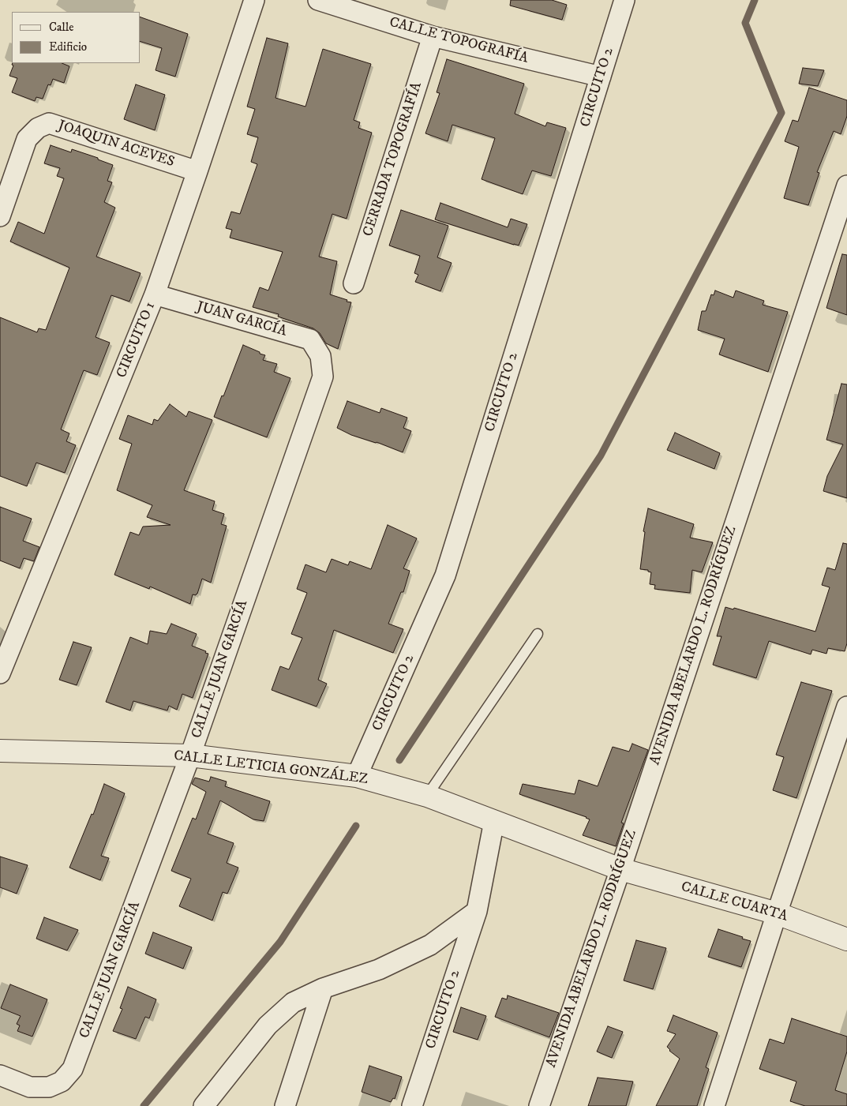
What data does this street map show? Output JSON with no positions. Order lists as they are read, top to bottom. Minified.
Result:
{"streets":{"street":["CALLE TOPOGRAFÍA","CIRCUITO 2","JOAQUIN ACEVES","CERRADA TOPOGRAFÍA","JUAN GARCÍA","CIRCUITO 1","AVENIDA ABELARDO L. RODRÍGUEZ","CALLE JUAN GARCÍA","CALLE LETICIA GONZÁLEZ","CALLE CUARTA"]},"crossings":[["CALLE TOPOGRAFÍA","CIRCUITO 2"],["CALLE TOPOGRAFÍA","CERRADA TOPOGRAFÍA"],["CIRCUITO 2","CALLE LETICIA GONZÁLEZ"],["JOAQUIN ACEVES","CIRCUITO 1"],["JUAN GARCÍA","CIRCUITO 1"],["JUAN GARCÍA","CALLE JUAN GARCÍA"],["AVENIDA ABELARDO L. RODRÍGUEZ","CALLE LETICIA GONZÁLEZ"],["AVENIDA ABELARDO L. RODRÍGUEZ","CALLE CUARTA"],["CALLE JUAN GARCÍA","CALLE LETICIA GONZÁLEZ"],["CALLE LETICIA GONZÁLEZ","CALLE CUARTA"]],"legend":["Calle","Edificio"]}
